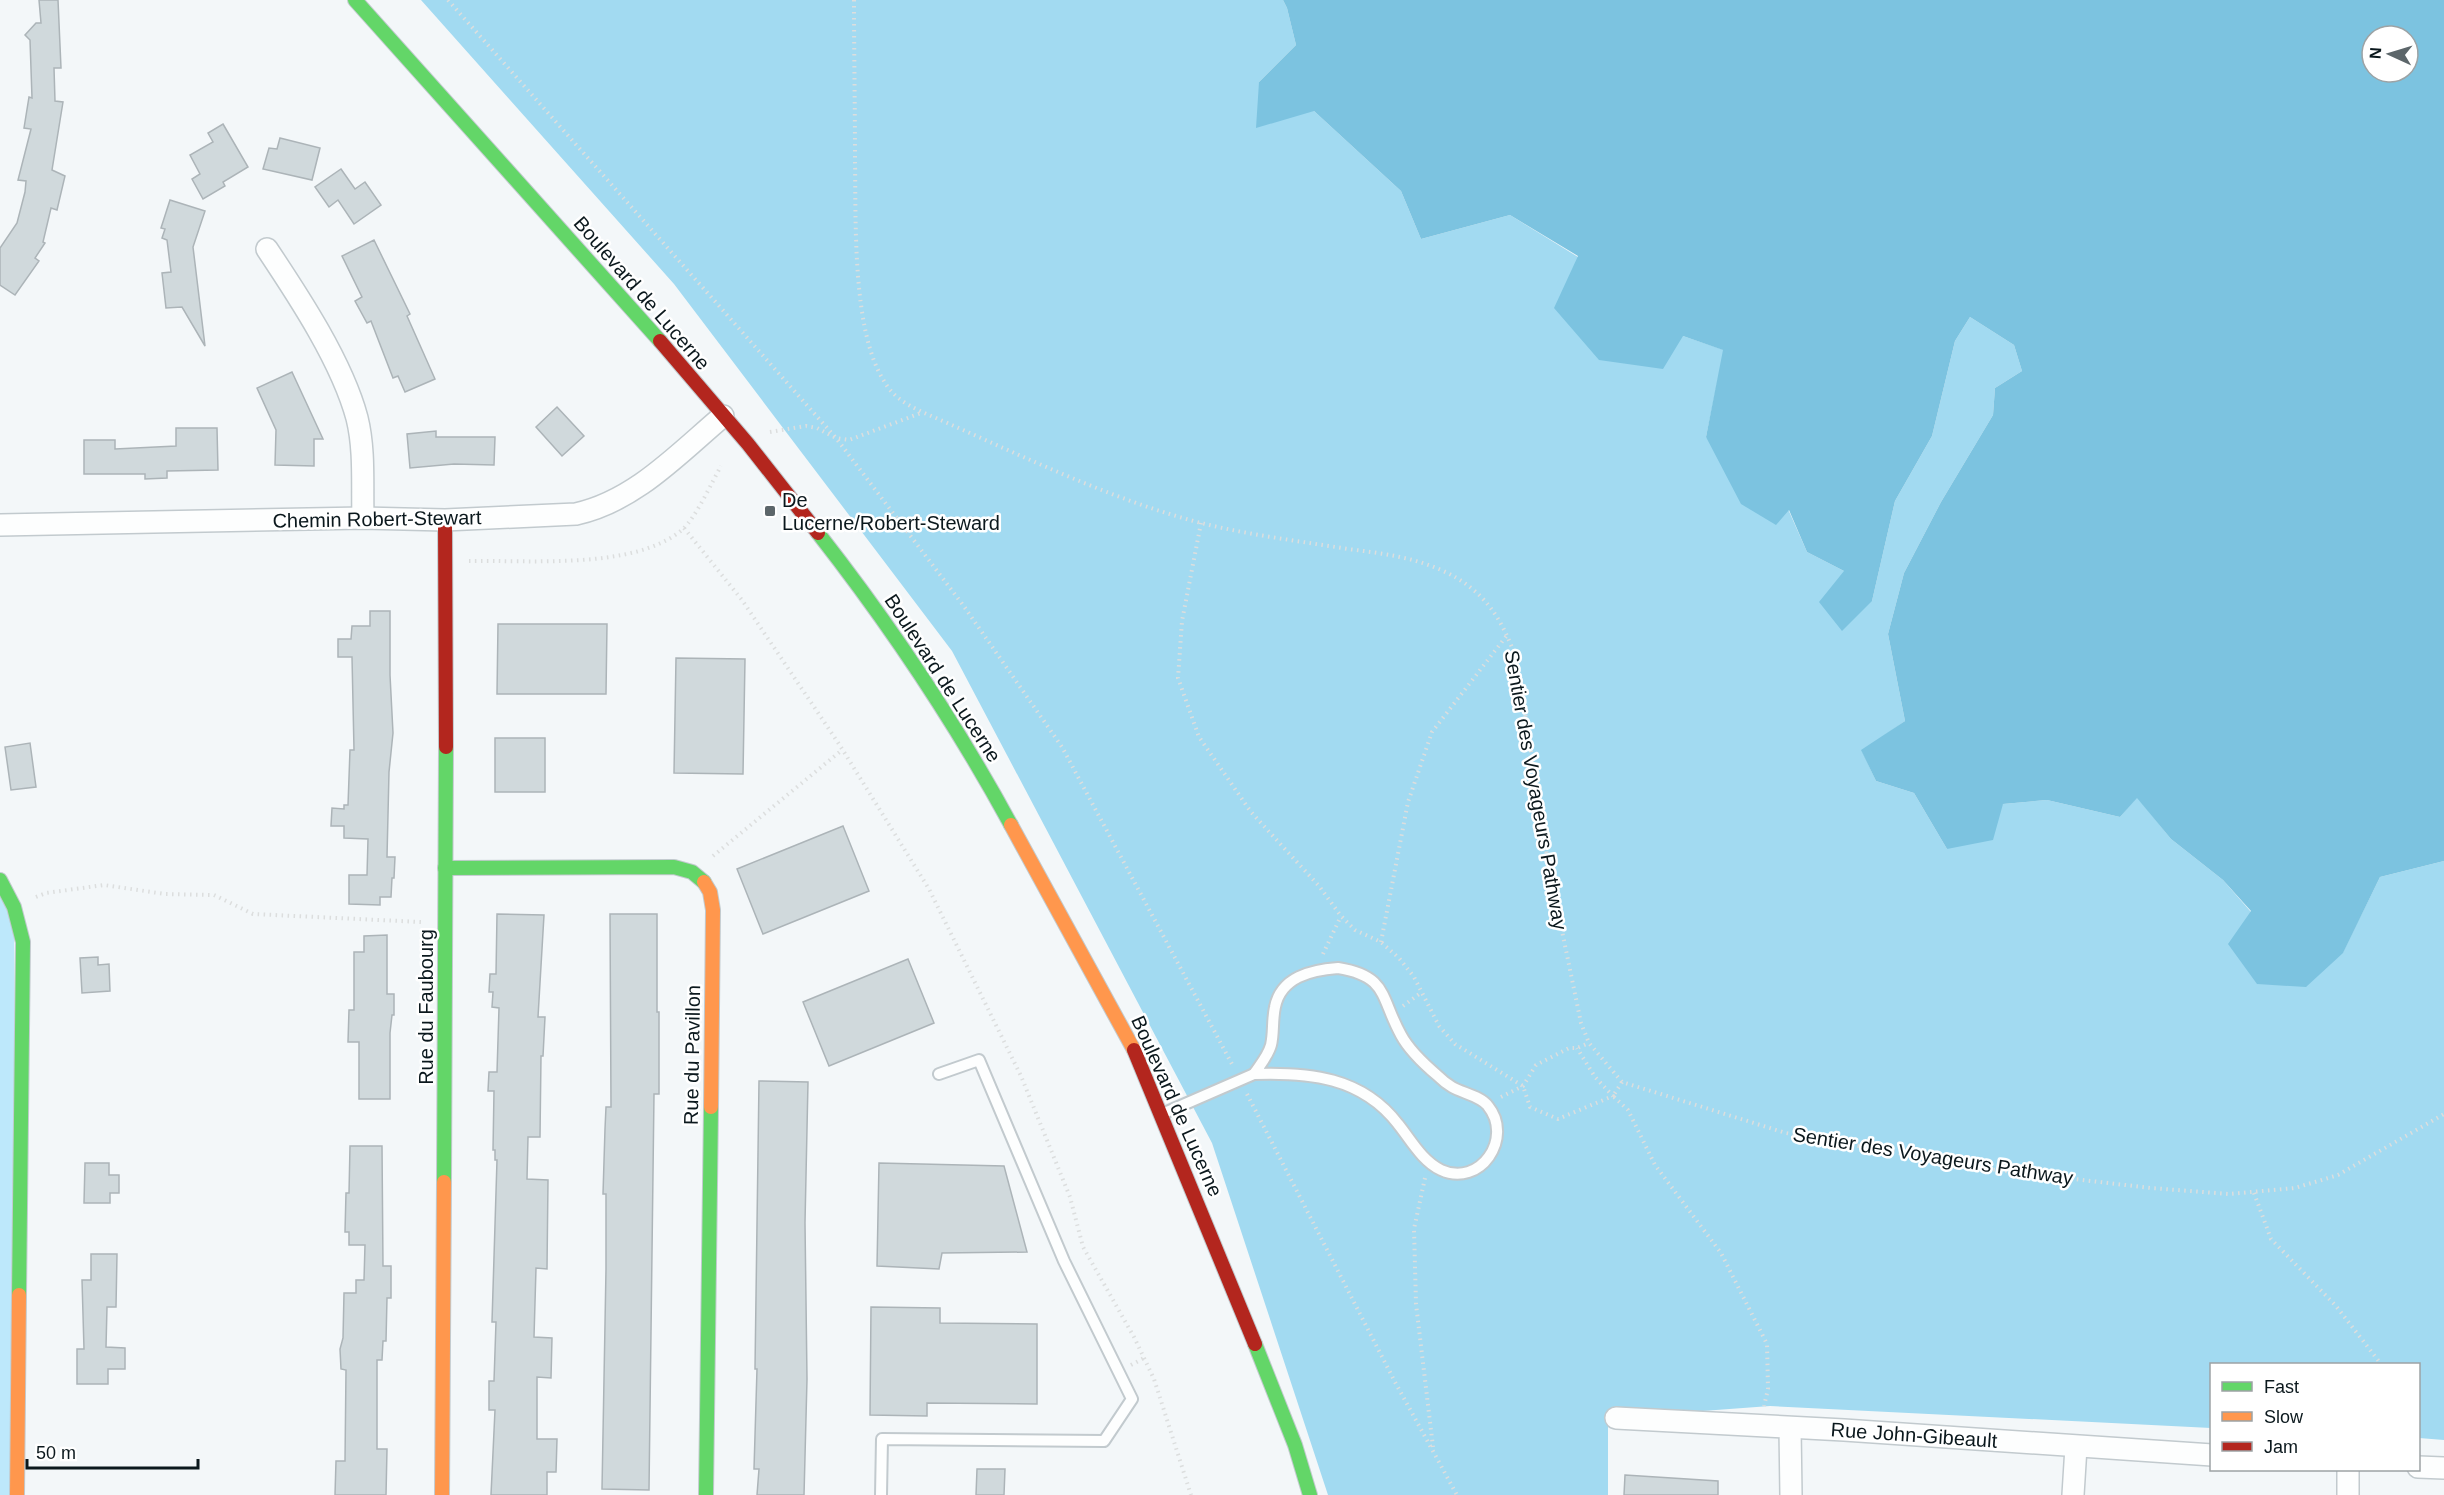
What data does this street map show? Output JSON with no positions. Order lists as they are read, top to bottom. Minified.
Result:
{"streets":{"street":["Boulevard de Lucerne","Chemin Robert-Stewart","Rue du Faubourg","Rue du Pavillon","Rue John-Gibeault"],"path":["Sentier des Voyageurs Pathway"]},"crossings":[["Boulevard de Lucerne","Chemin Robert-Stewart"],["Chemin Robert-Stewart","Rue du Faubourg"]],"places":{"transit":["De Lucerne/Robert-Steward"]},"legend":["Fast","Slow","Jam"],"scale_bar":"50 m","north":"left"}
